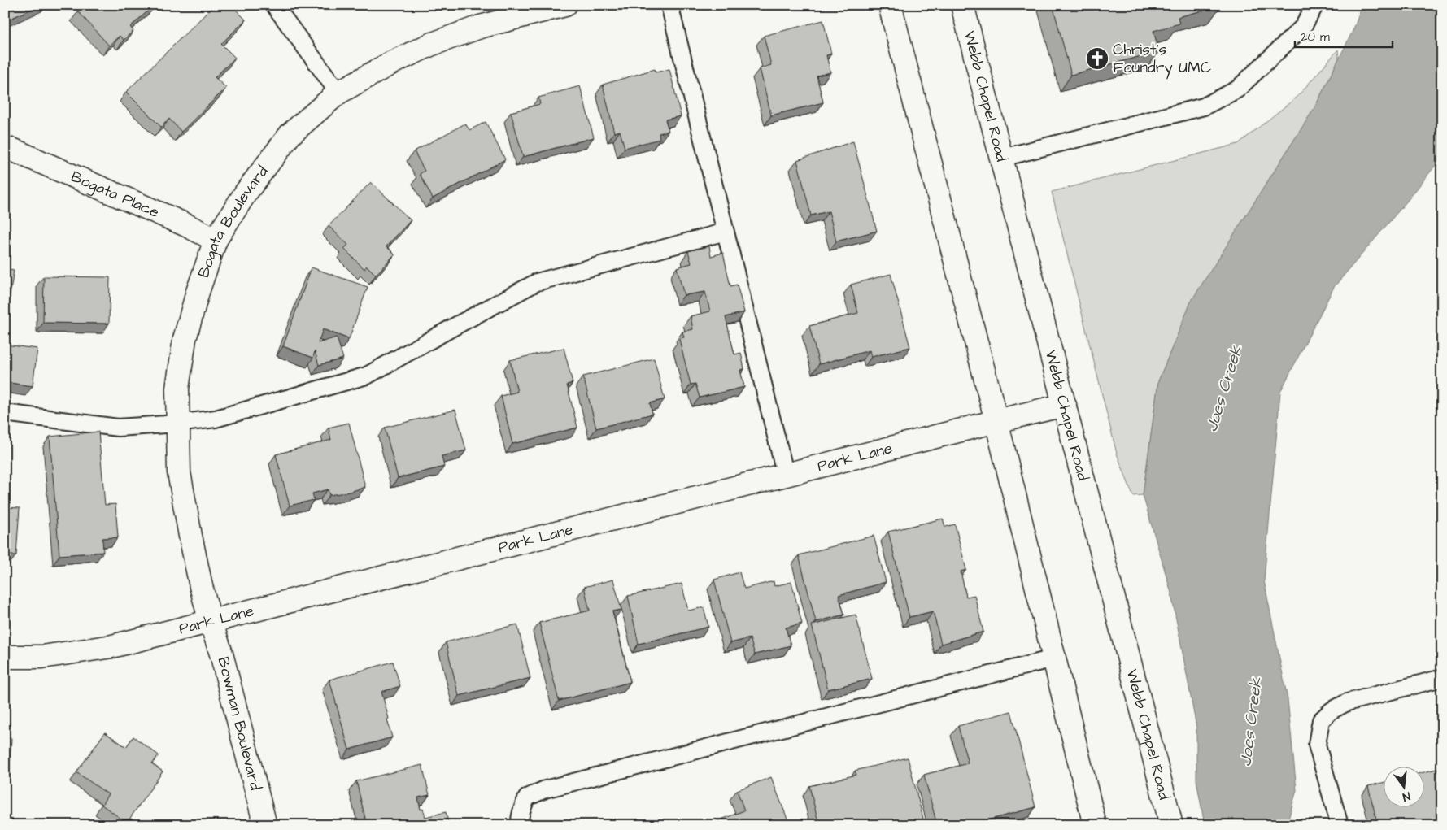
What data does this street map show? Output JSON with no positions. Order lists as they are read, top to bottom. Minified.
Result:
{"streets":{"street":["Webb Chapel Road","Bogata Place","Bogata Boulevard","Park Lane","Bowman Boulevard"]},"crossings":[["Webb Chapel Road","Park Lane"],["Bogata Place","Bogata Boulevard"],["Bogata Boulevard","Park Lane"],["Bogata Boulevard","Bowman Boulevard"],["Park Lane","Bowman Boulevard"]],"water":["Joes Creek"],"places":{"church":["Christ's Foundry UMC"]},"scale_bar":"20 m","north":"bottom"}
